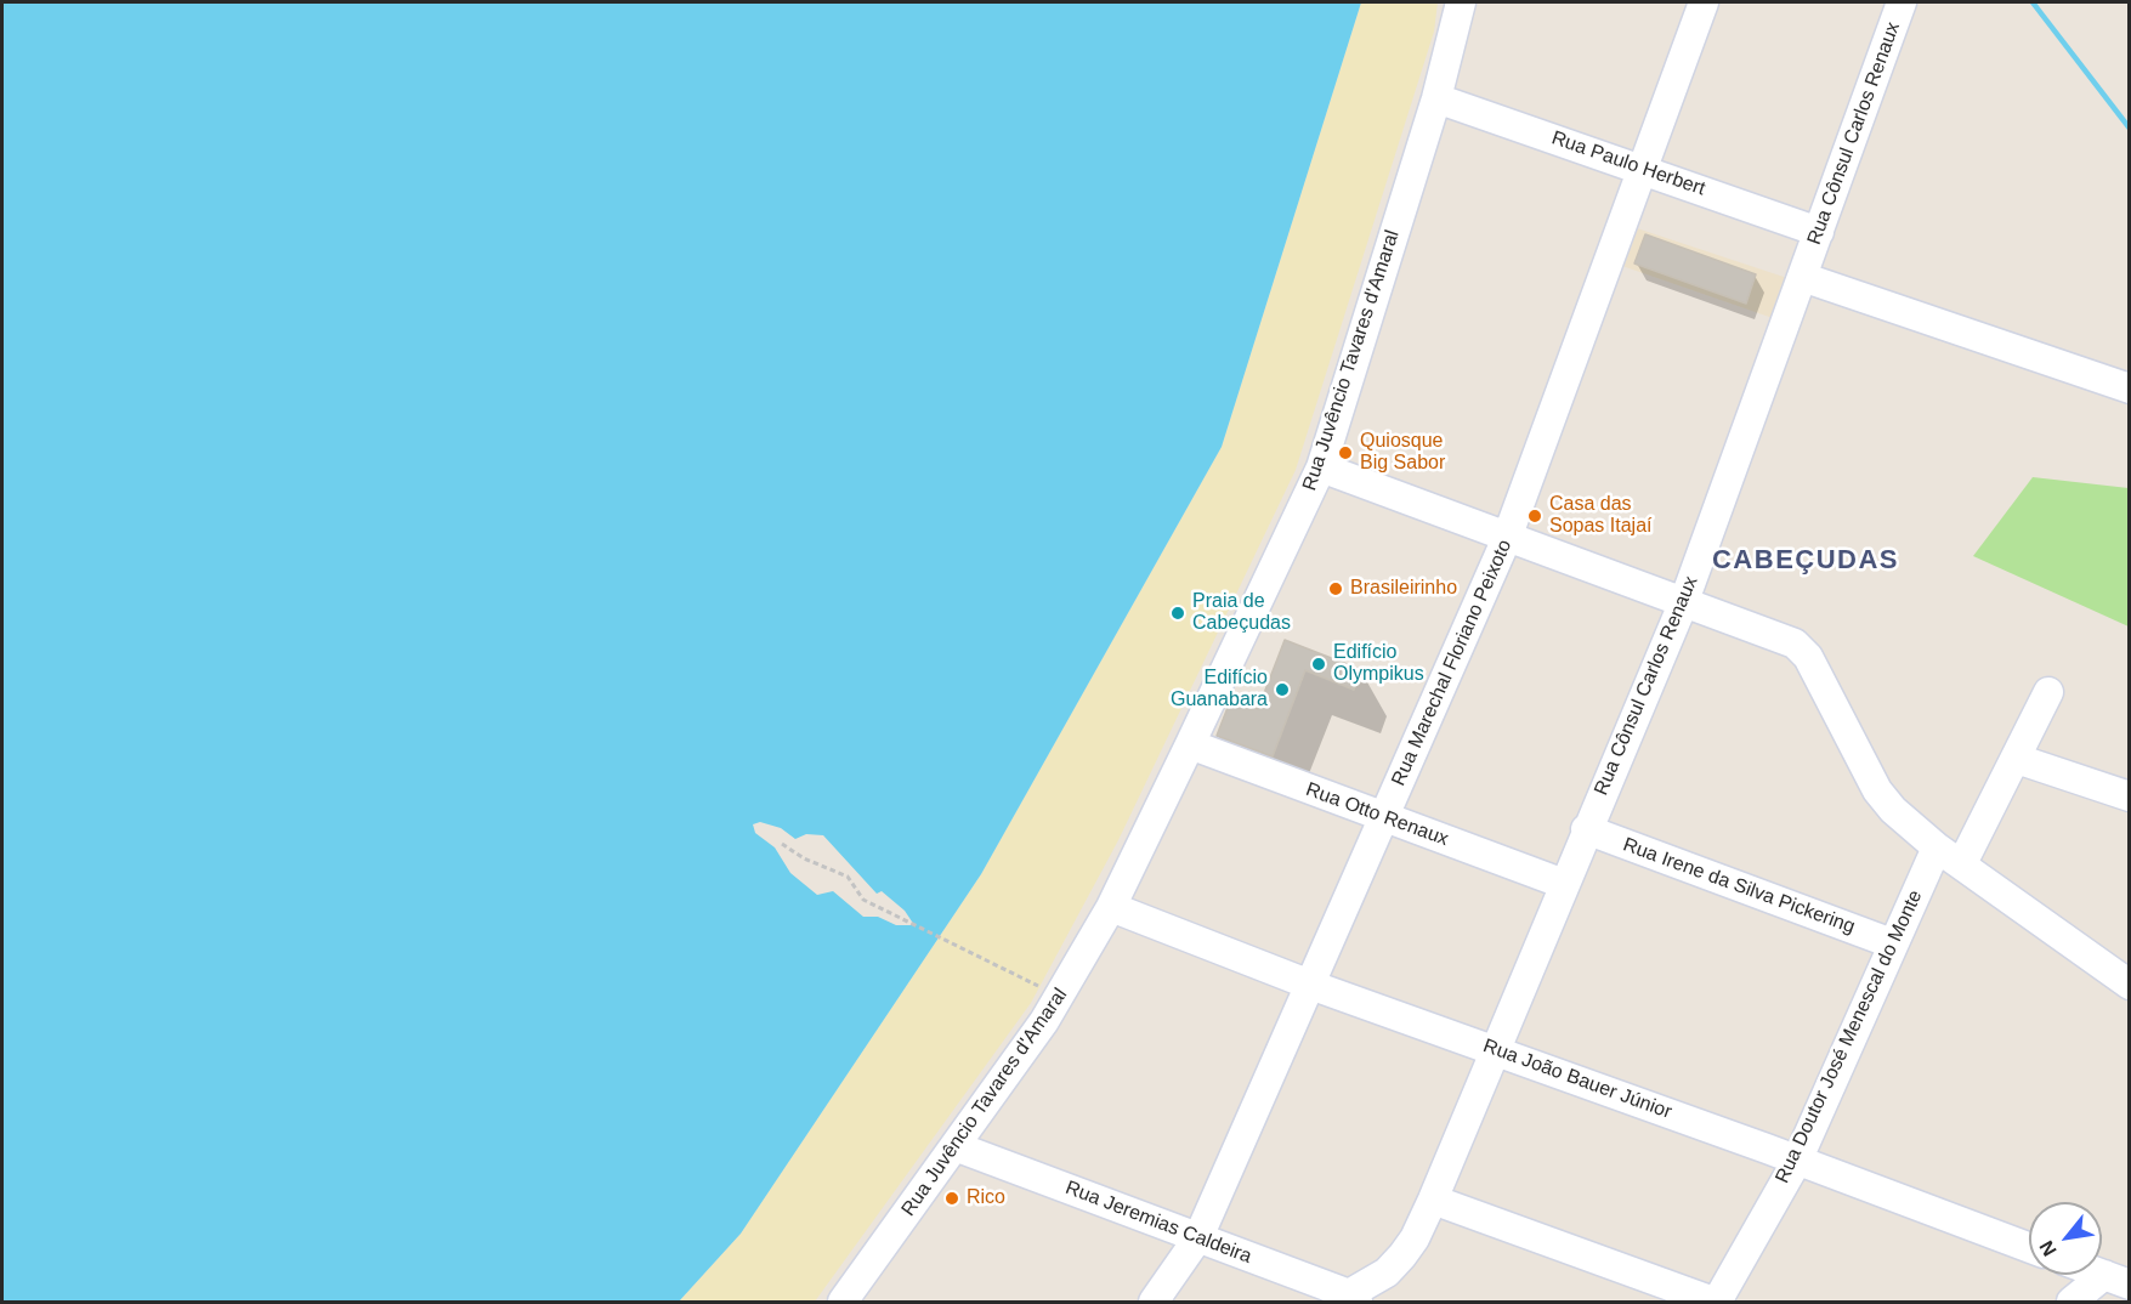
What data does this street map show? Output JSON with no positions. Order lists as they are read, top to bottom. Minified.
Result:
{"streets":{"street":["Rua Cônsul Carlos Renaux","Rua Paulo Herbert","Rua Juvêncio Tavares d'Amaral","Rua Marechal Floriano Peixoto","Rua Otto Renaux","Rua Irene da Silva Pickering","Rua Doutor José Menescal do Monte","Rua João Bauer Júnior","Rua Jeremias Caldeira"]},"crossings":[["Rua Cônsul Carlos Renaux","Rua Paulo Herbert"],["Rua Cônsul Carlos Renaux","Rua Otto Renaux"],["Rua Cônsul Carlos Renaux","Rua Irene da Silva Pickering"],["Rua Cônsul Carlos Renaux","Rua João Bauer Júnior"],["Rua Cônsul Carlos Renaux","Rua Jeremias Caldeira"],["Rua Paulo Herbert","Rua Juvêncio Tavares d'Amaral"],["Rua Paulo Herbert","Rua Marechal Floriano Peixoto"],["Rua Juvêncio Tavares d'Amaral","Rua Otto Renaux"],["Rua Juvêncio Tavares d'Amaral","Rua João Bauer Júnior"],["Rua Juvêncio Tavares d'Amaral","Rua Jeremias Caldeira"],["Rua Marechal Floriano Peixoto","Rua Otto Renaux"],["Rua Marechal Floriano Peixoto","Rua João Bauer Júnior"],["Rua Marechal Floriano Peixoto","Rua Jeremias Caldeira"],["Rua Irene da Silva Pickering","Rua Doutor José Menescal do Monte"],["Rua Doutor José Menescal do Monte","Rua João Bauer Júnior"]],"districts":["CABEÇUDAS"],"places":["Quiosque Big Sabor","Casa das Sopas Itajaí","Brasileirinho","Praia de Cabeçudas","Edifício Olympikus","Edifício Guanabara","Rico"],"north":"bottom left"}
